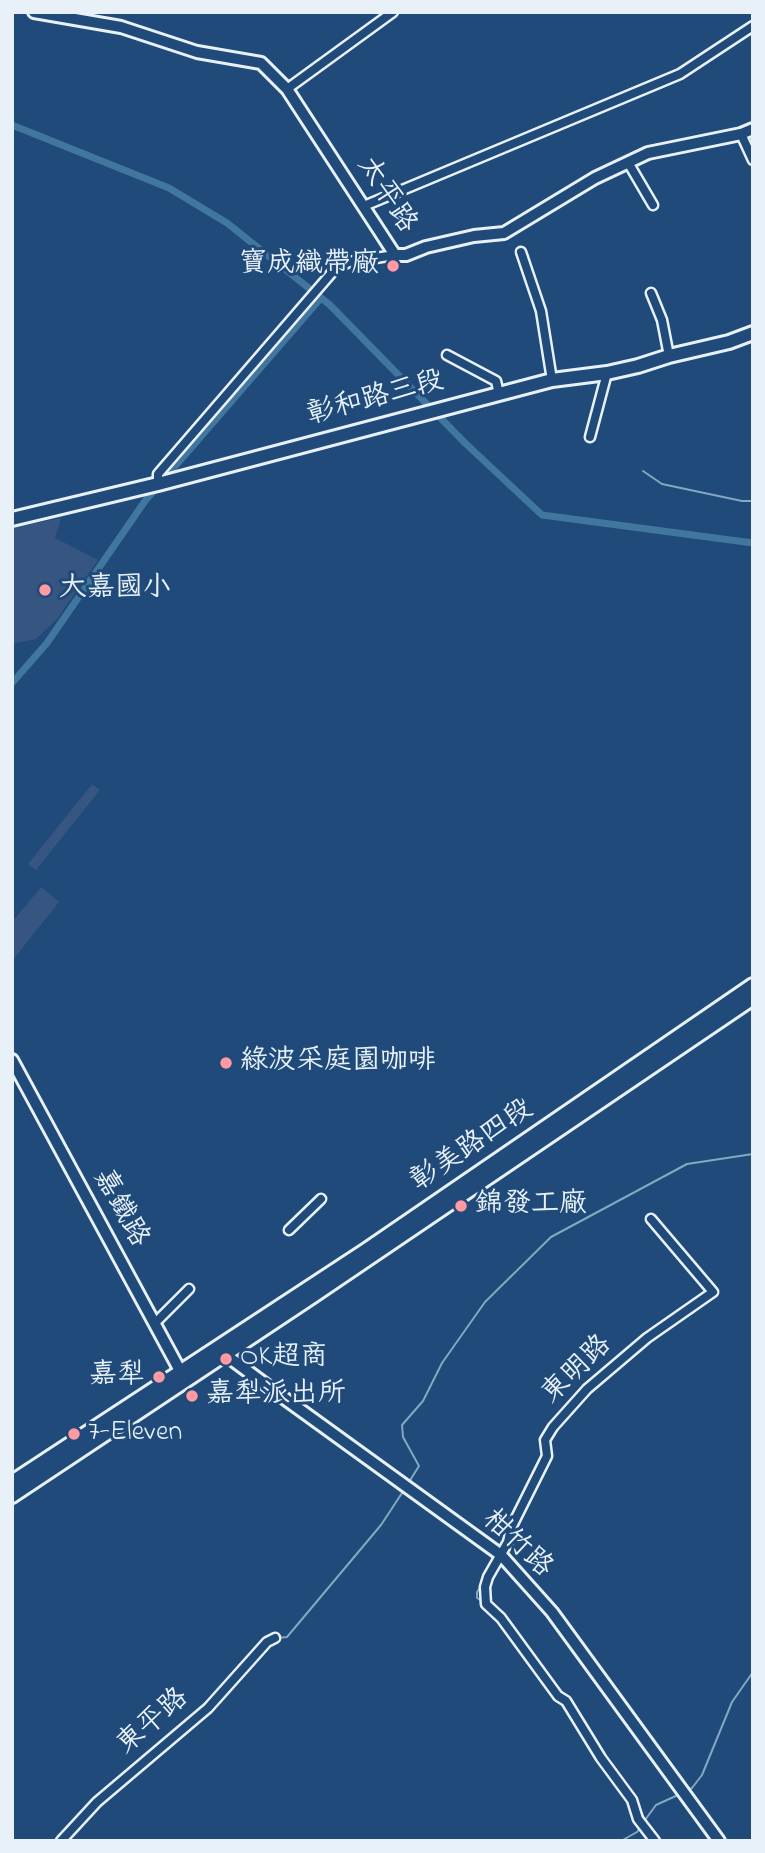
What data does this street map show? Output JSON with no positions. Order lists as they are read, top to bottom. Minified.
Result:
{"streets":{"main road":["彰和路三段","彰美路四段"],"street":["太平路","嘉鐵路","東明路","柑竹路","東平路"]},"crossings":[["彰美路四段","柑竹路"],["東明路","柑竹路"]],"places":["寶成織帶廠","大嘉國小","綠波采庭園咖啡","錦發工廠","OK超商","嘉犁","嘉犁派出所","7-Eleven"]}
